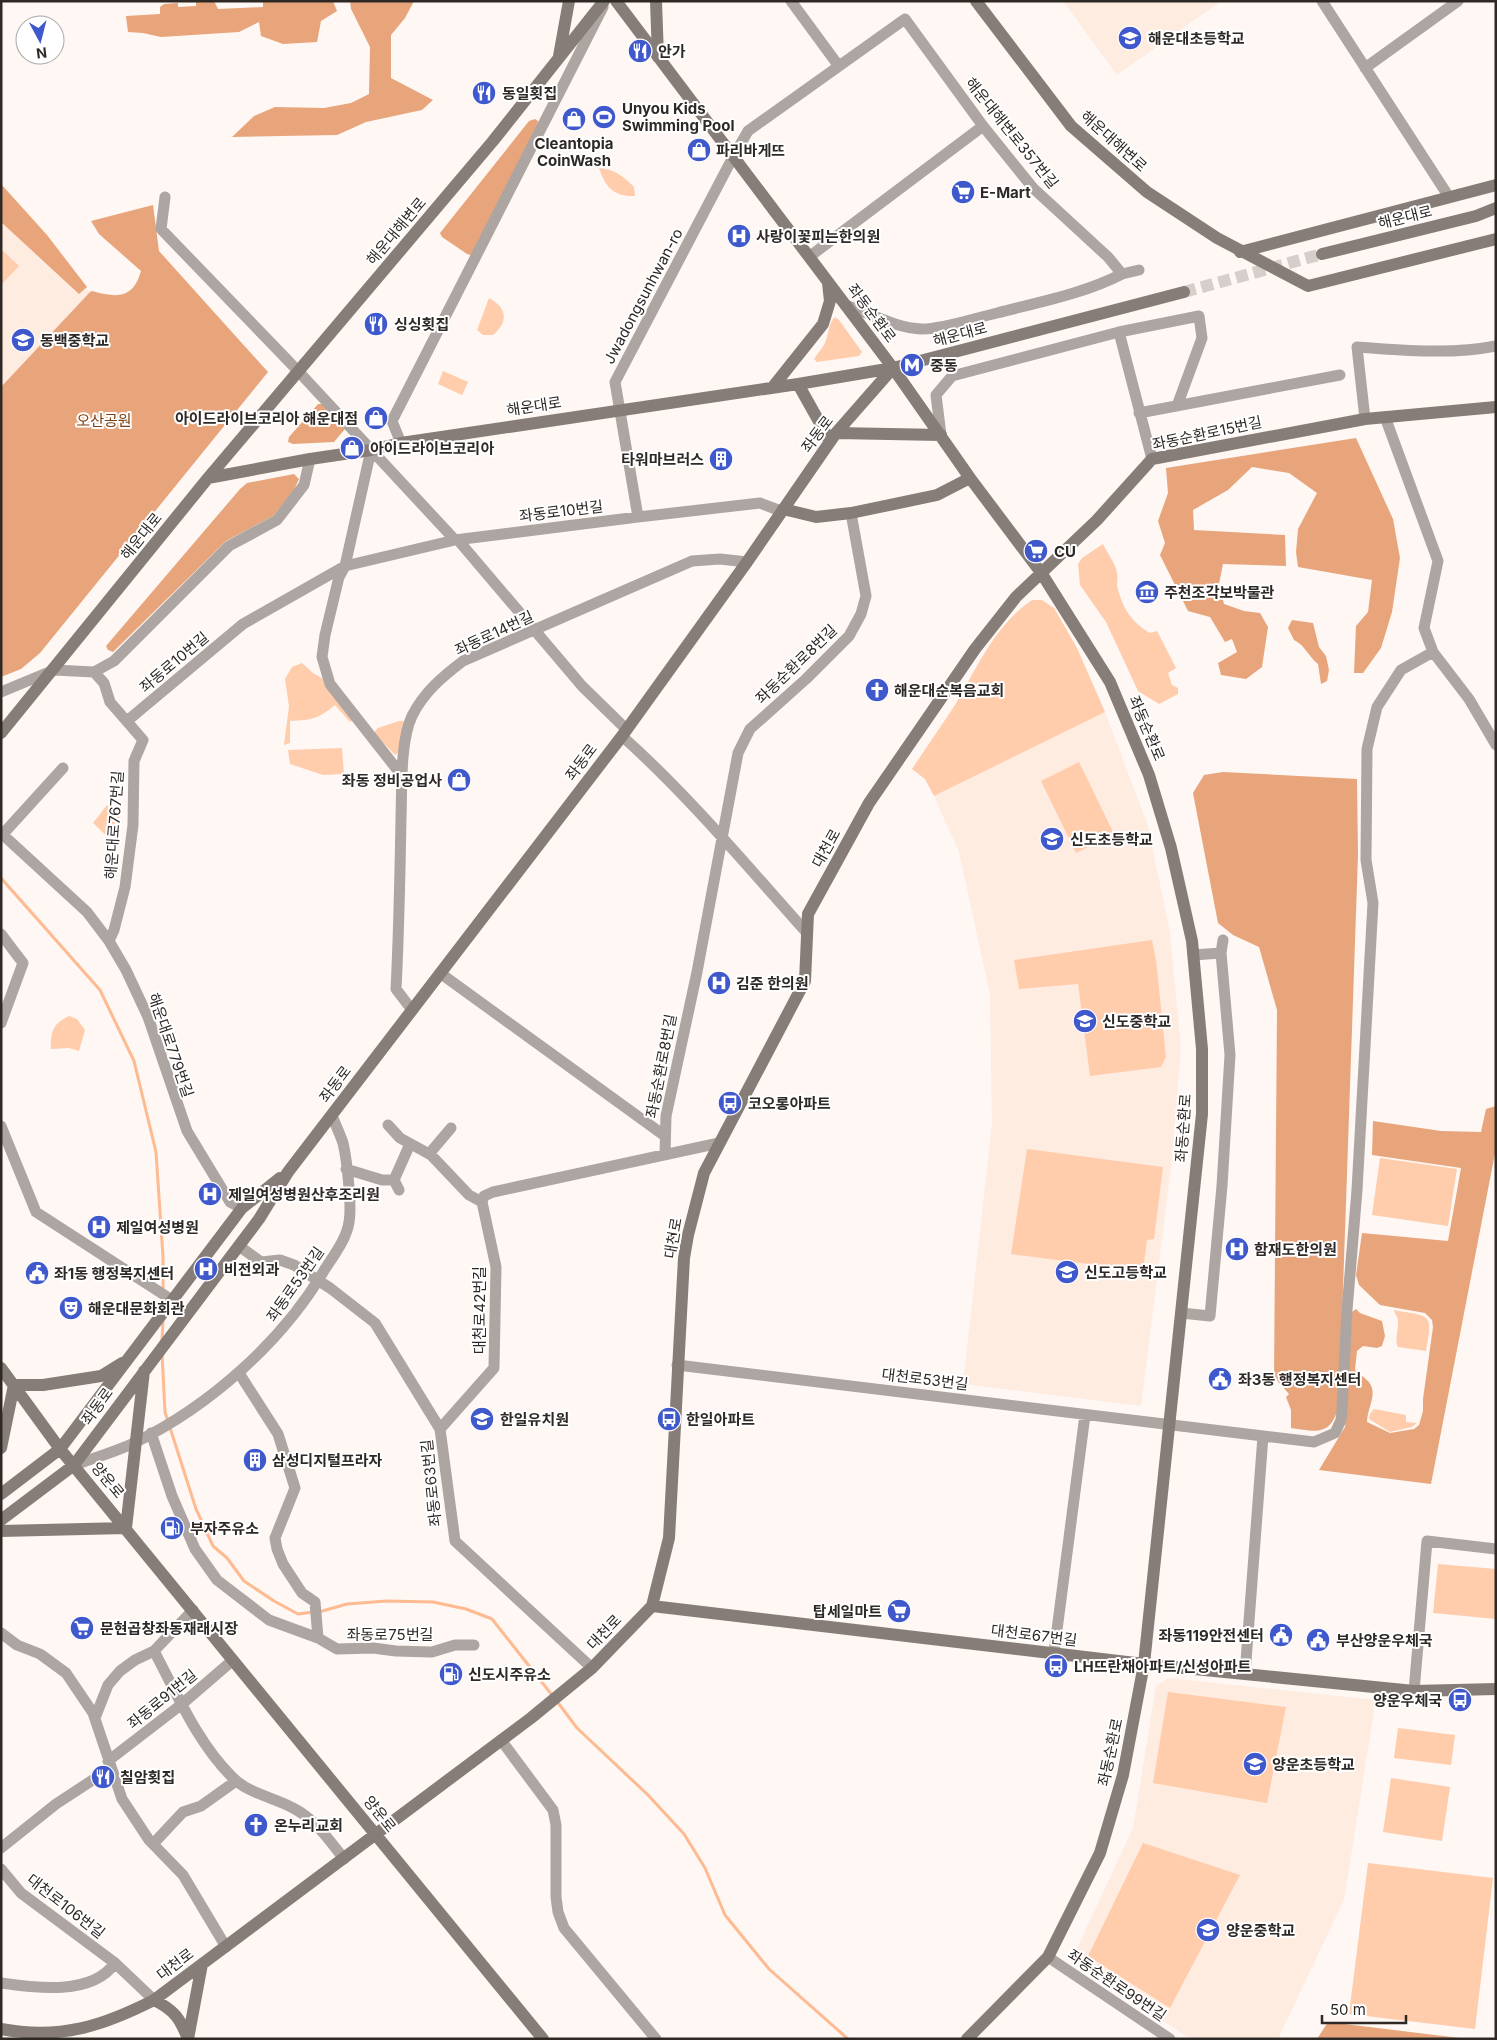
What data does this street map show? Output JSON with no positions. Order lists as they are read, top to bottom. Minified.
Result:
{"streets":{"street":["해운대해변로357번길","해운대해변로","해운대로","Jwadongsunhwan-ro","좌동순환로","좌동순환로15번길","좌동로","좌동로10번길","좌동로14번길","좌동순환로8번길","해운대로767번길","대천로","해운대로779번길","좌동로53번길","대천로42번길","대천로53번길","양운로","좌동로63번길","좌동로75번길","대천로67번길","좌동로91번길","대천로106번길","좌동순환로99번길"]},"crossings":[["해운대해변로","해운대로"],["해운대로","Jwadongsunhwan-ro"],["해운대로","좌동순환로"],["해운대로","좌동로"],["Jwadongsunhwan-ro","좌동순환로"],["Jwadongsunhwan-ro","좌동로10번길"],["좌동순환로","좌동순환로15번길"],["좌동순환로","좌동로"],["좌동순환로","대천로"],["좌동순환로","대천로53번길"],["좌동순환로","대천로67번길"],["좌동순환로","좌동순환로99번길"],["좌동순환로15번길","대천로"],["좌동로","좌동로10번길"],["좌동로","좌동로14번길"],["좌동로","해운대로779번길"],["좌동로","좌동로53번길"],["좌동로","양운로"],["좌동로","좌동로63번길"],["좌동로10번길","해운대로767번길"],["해운대로767번길","해운대로779번길"],["대천로","대천로53번길"],["대천로","양운로"],["대천로","좌동로63번길"],["대천로","대천로67번길"],["대천로","대천로106번길"],["좌동로53번길","양운로"],["좌동로53번길","좌동로63번길"],["좌동로53번길","좌동로75번길"],["대천로42번길","좌동로63번길"],["양운로","좌동로91번길"]],"parks":["오산공원"],"places":{"school or university":["해운대초등학교","동백중학교","신도초등학교","신도중학교","신도고등학교","한일유치원","양운초등학교","양운중학교"],"restaurant":["안가","동일횟집","싱싱횟집","칠암횟집"],"sports":["Unyou Kids Swimming Pool"],"shop":["Cleantopia CoinWash","파리바게뜨","아이드라이브코리아 해운대점","아이드라이브코리아","좌동 정비공업사"],"supermarket":["E-Mart","CU","탑세일마트","문현곱창좌동재래시장"],"hospital":["사랑이꽃피는한의원","김준 한의원","제일여성병원산후조리원","제일여성병원","함재도한의원","비전외과"],"metro station":["중동"],"building":["타워마브러스","삼성디지털프라자"],"museum":["주천조각보박물관"],"church":["해운대순복음교회","온누리교회"],"bus stop":["코오롱아파트","한일아파트","LH뜨란채아파트/신성아파트","양운우체국"],"public building":["좌1동 행정복지센터","좌3동 행정복지센터","좌동119안전센터","부산양운우체국"],"theatre":["해운대문화회관"],"fuel station":["부자주유소","신도시주유소"]},"scale_bar":"50 m","north":"bottom"}
